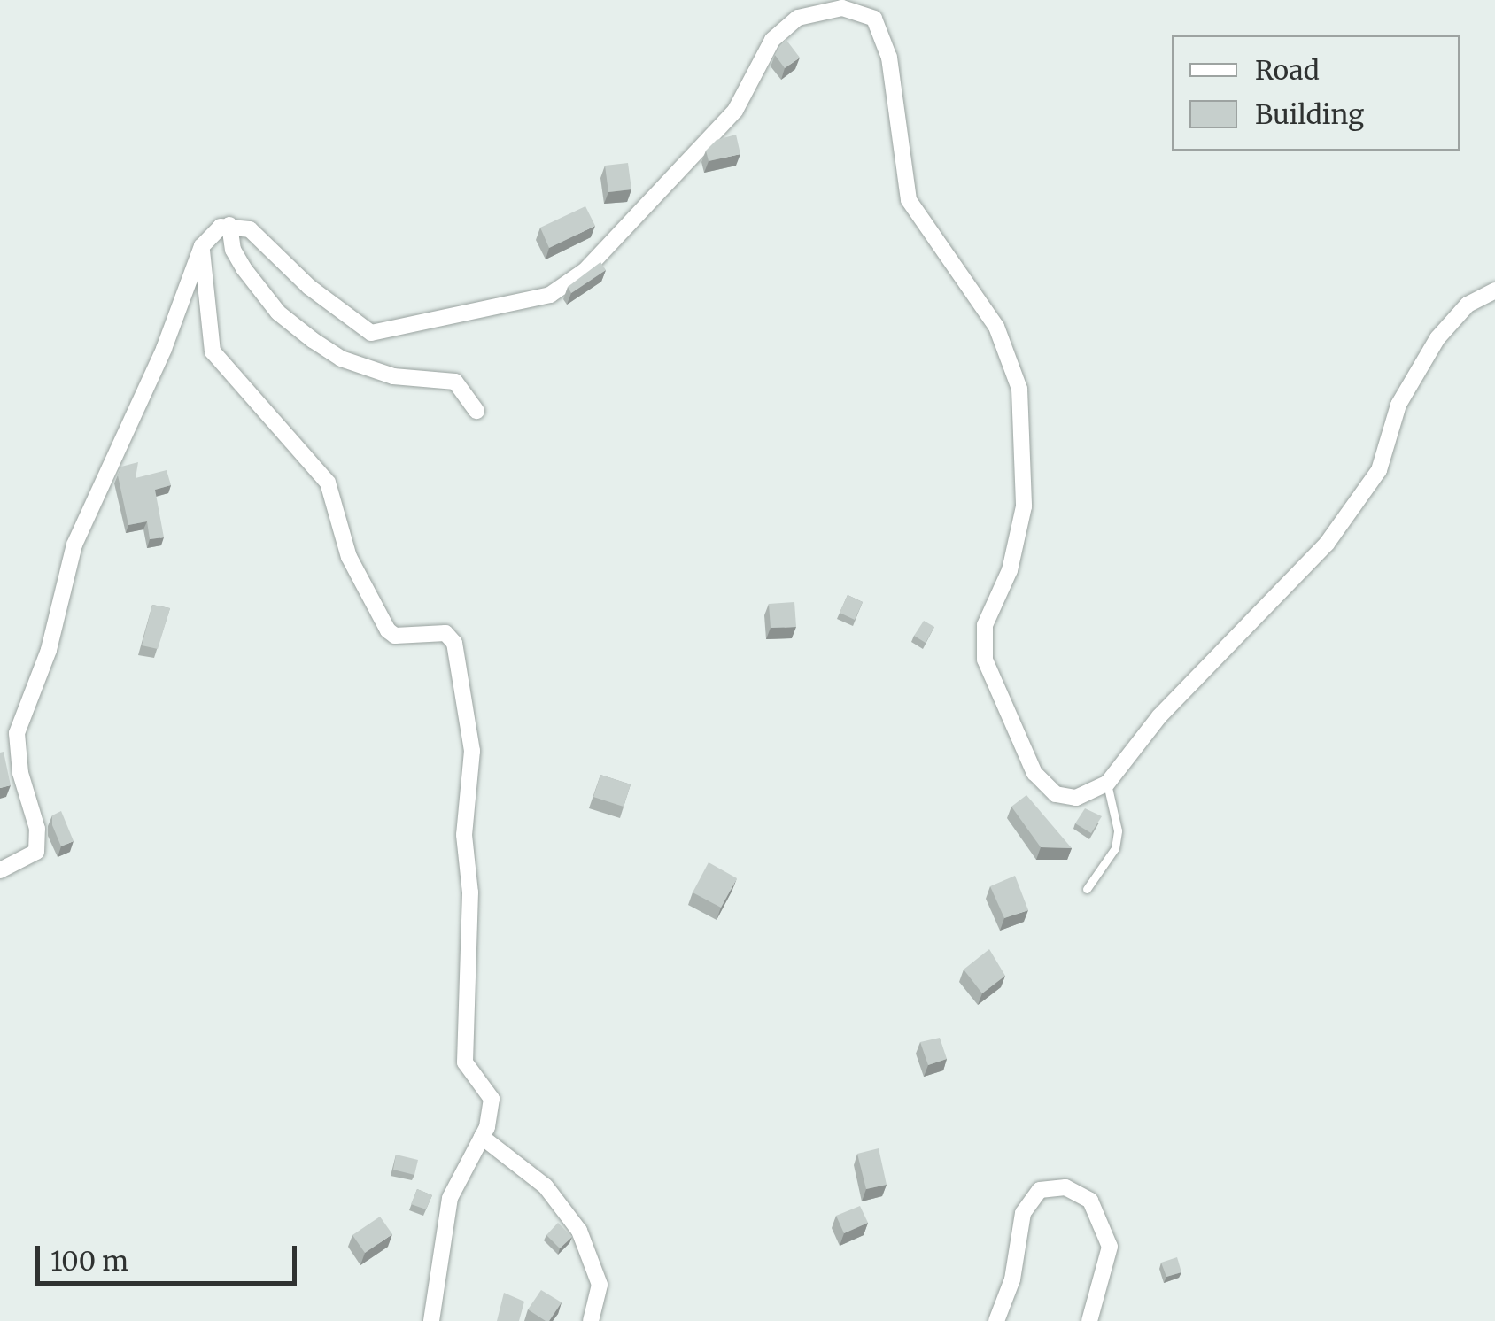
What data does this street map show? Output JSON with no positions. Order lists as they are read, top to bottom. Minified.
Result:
{"legend":["Road","Building"],"scale_bar":"100 m"}
